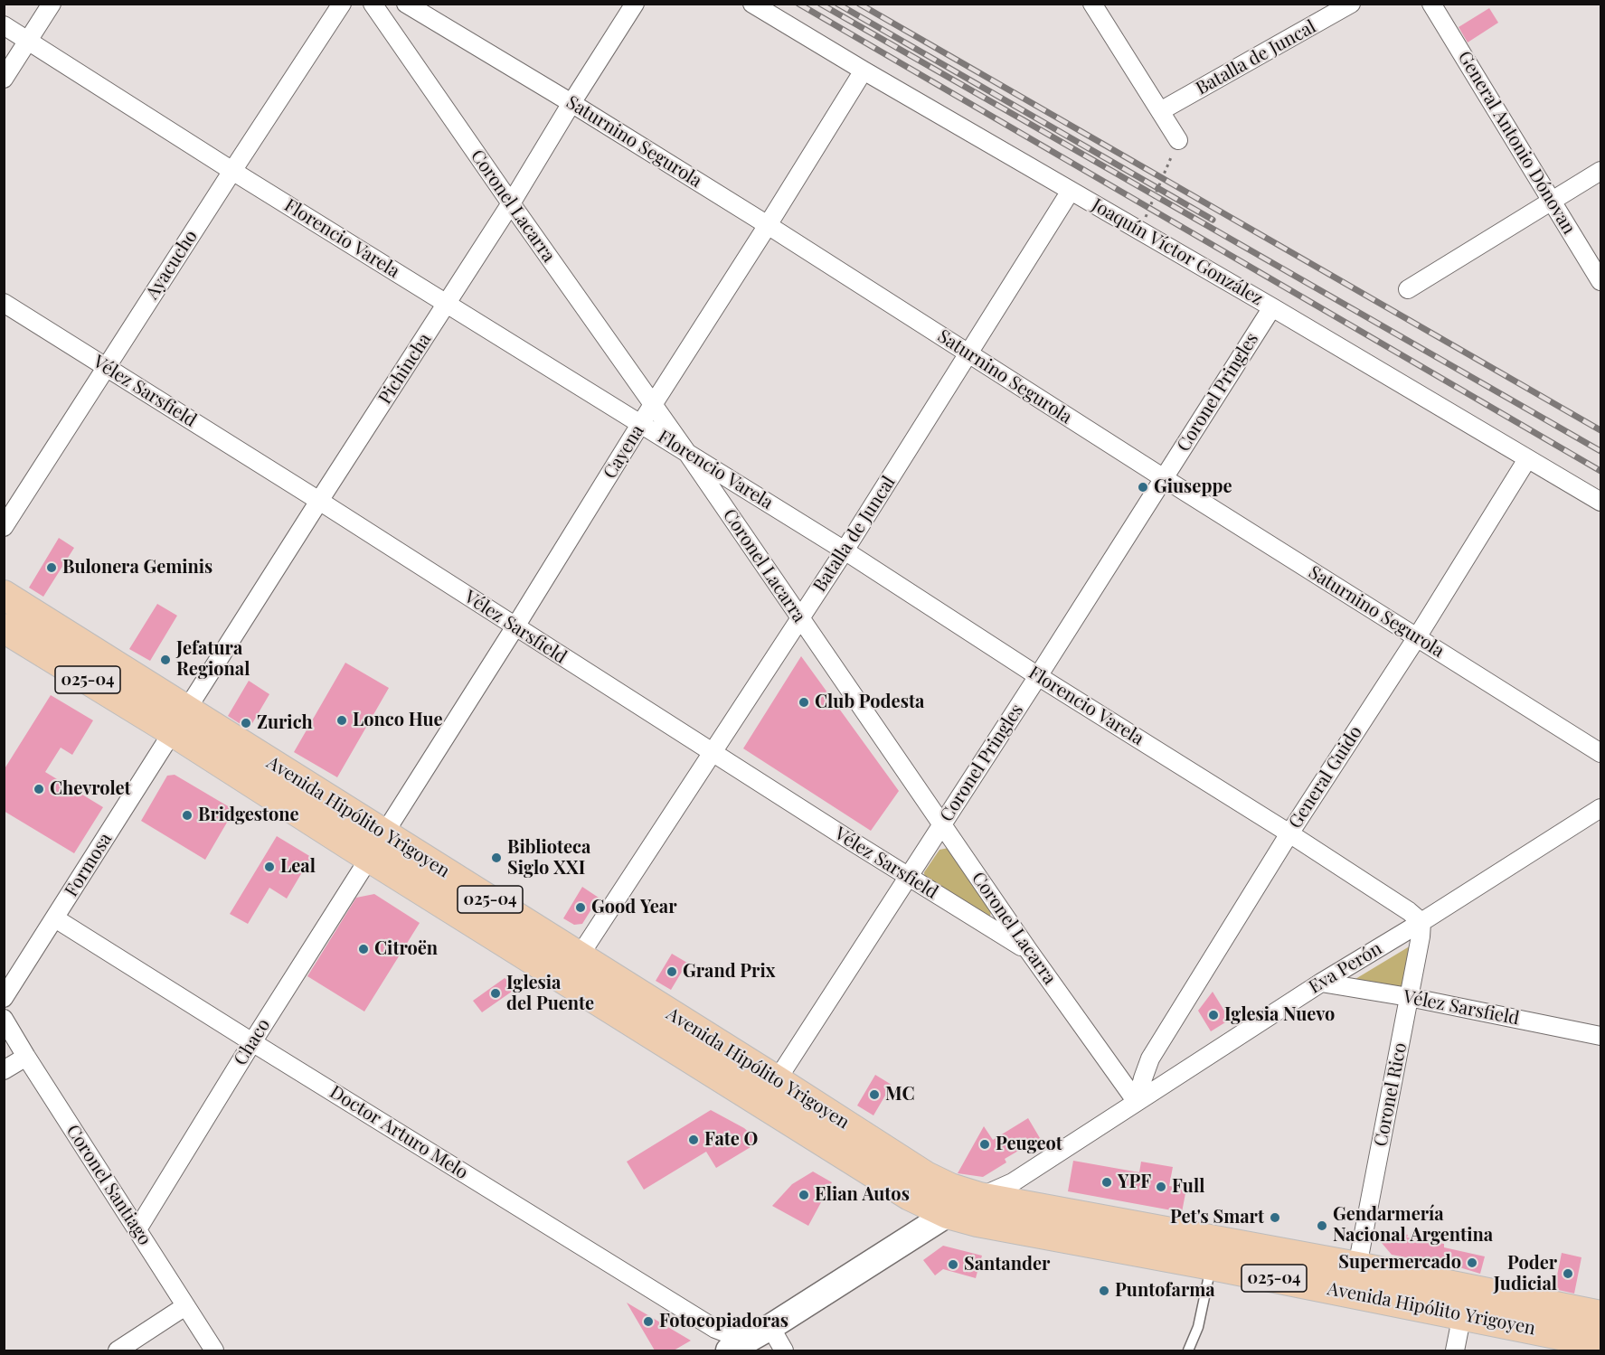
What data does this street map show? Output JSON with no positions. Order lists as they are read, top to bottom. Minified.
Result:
{"streets":{"main road":["025-04","Avenida Hipólito Yrigoyen"],"street":["Batalla de Juncal","Saturnino Segurola","General Antonio Dónovan","Coronel Lacarra","Florencio Varela","Joaquín Víctor González","Ayacucho","Pichincha","Vélez Sarsfield","Coronel Pringles","Cayena","General Guido","Formosa","Eva Perón","Chaco","Coronel Rico","Doctor Arturo Melo","Coronel Santiago"]},"crossings":[["Batalla de Juncal","Saturnino Segurola"],["Batalla de Juncal","Coronel Lacarra"],["Batalla de Juncal","Florencio Varela"],["Batalla de Juncal","Joaquín Víctor González"],["Batalla de Juncal","Vélez Sarsfield"],["Batalla de Juncal","Avenida Hipólito Yrigoyen"],["Saturnino Segurola","Pichincha"],["Saturnino Segurola","Coronel Pringles"],["Saturnino Segurola","Cayena"],["Saturnino Segurola","General Guido"],["Coronel Lacarra","Florencio Varela"],["Coronel Lacarra","Pichincha"],["Coronel Lacarra","Vélez Sarsfield"],["Coronel Lacarra","Coronel Pringles"],["Coronel Lacarra","Cayena"],["Coronel Lacarra","General Guido"],["Coronel Lacarra","Eva Perón"],["Florencio Varela","Ayacucho"],["Florencio Varela","Pichincha"],["Florencio Varela","Coronel Pringles"],["Florencio Varela","Cayena"],["Florencio Varela","General Guido"],["Florencio Varela","Eva Perón"],["Florencio Varela","Coronel Rico"],["Joaquín Víctor González","Coronel Pringles"],["Joaquín Víctor González","Cayena"],["Joaquín Víctor González","General Guido"],["Ayacucho","Vélez Sarsfield"],["Pichincha","Vélez Sarsfield"],["Pichincha","Avenida Hipólito Yrigoyen"],["Pichincha","Formosa"],["Vélez Sarsfield","Coronel Pringles"],["Vélez Sarsfield","Cayena"],["Vélez Sarsfield","Eva Perón"],["Vélez Sarsfield","Coronel Rico"],["Coronel Pringles","Avenida Hipólito Yrigoyen"],["Cayena","Avenida Hipólito Yrigoyen"],["General Guido","Eva Perón"],["Avenida Hipólito Yrigoyen","Formosa"],["Avenida Hipólito Yrigoyen","Eva Perón"],["Avenida Hipólito Yrigoyen","Chaco"],["Avenida Hipólito Yrigoyen","Coronel Rico"],["Formosa","Doctor Arturo Melo"],["Eva Perón","Coronel Rico"],["Chaco","Doctor Arturo Melo"],["Chaco","Coronel Santiago"]],"places":["Giuseppe","Bulonera Geminis","Jefatura Regional","Club Podesta","Lonco Hue","Zurich","Chevrolet","Bridgestone","Biblioteca Siglo XXI","Leal","Good Year","Citroën","Grand Prix","Iglesia del Puente","Iglesia Nuevo","MC","Fate O","Peugeot","YPF","Full","Elian Autos","Pet's Smart","Gendarmería Nacional Argentina","Supermercado","Santander","Poder Judicial","Puntofarma","Fotocopiadoras"]}
